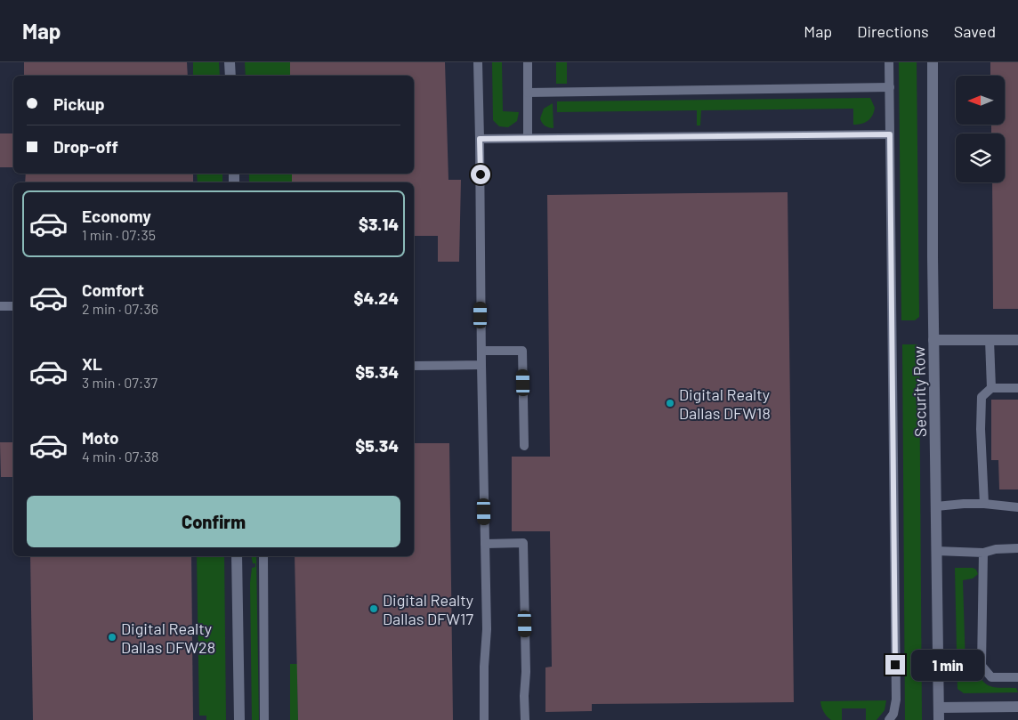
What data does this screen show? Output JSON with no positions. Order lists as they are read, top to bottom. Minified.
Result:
{"streets":{"street":["Security Row"]},"places":["Digital Realty Dallas DFW18","Digital Realty Dallas DFW17","Digital Realty Dallas DFW28"],"north":"left","page":{"header":"Map","nav":["Map","Directions","Saved"],"banner":["Pickup","Drop-off"],"list":[{"name":"Economy","note":"1 min · 07:35","value":"$3.14"},{"name":"Comfort","note":"2 min · 07:36","value":"$4.24"},{"name":"XL","note":"3 min · 07:37","value":"$5.34"},{"name":"Moto","note":"4 min · 07:38","value":"$5.34"}],"buttons":"Confirm","bubble":"1 min"}}
